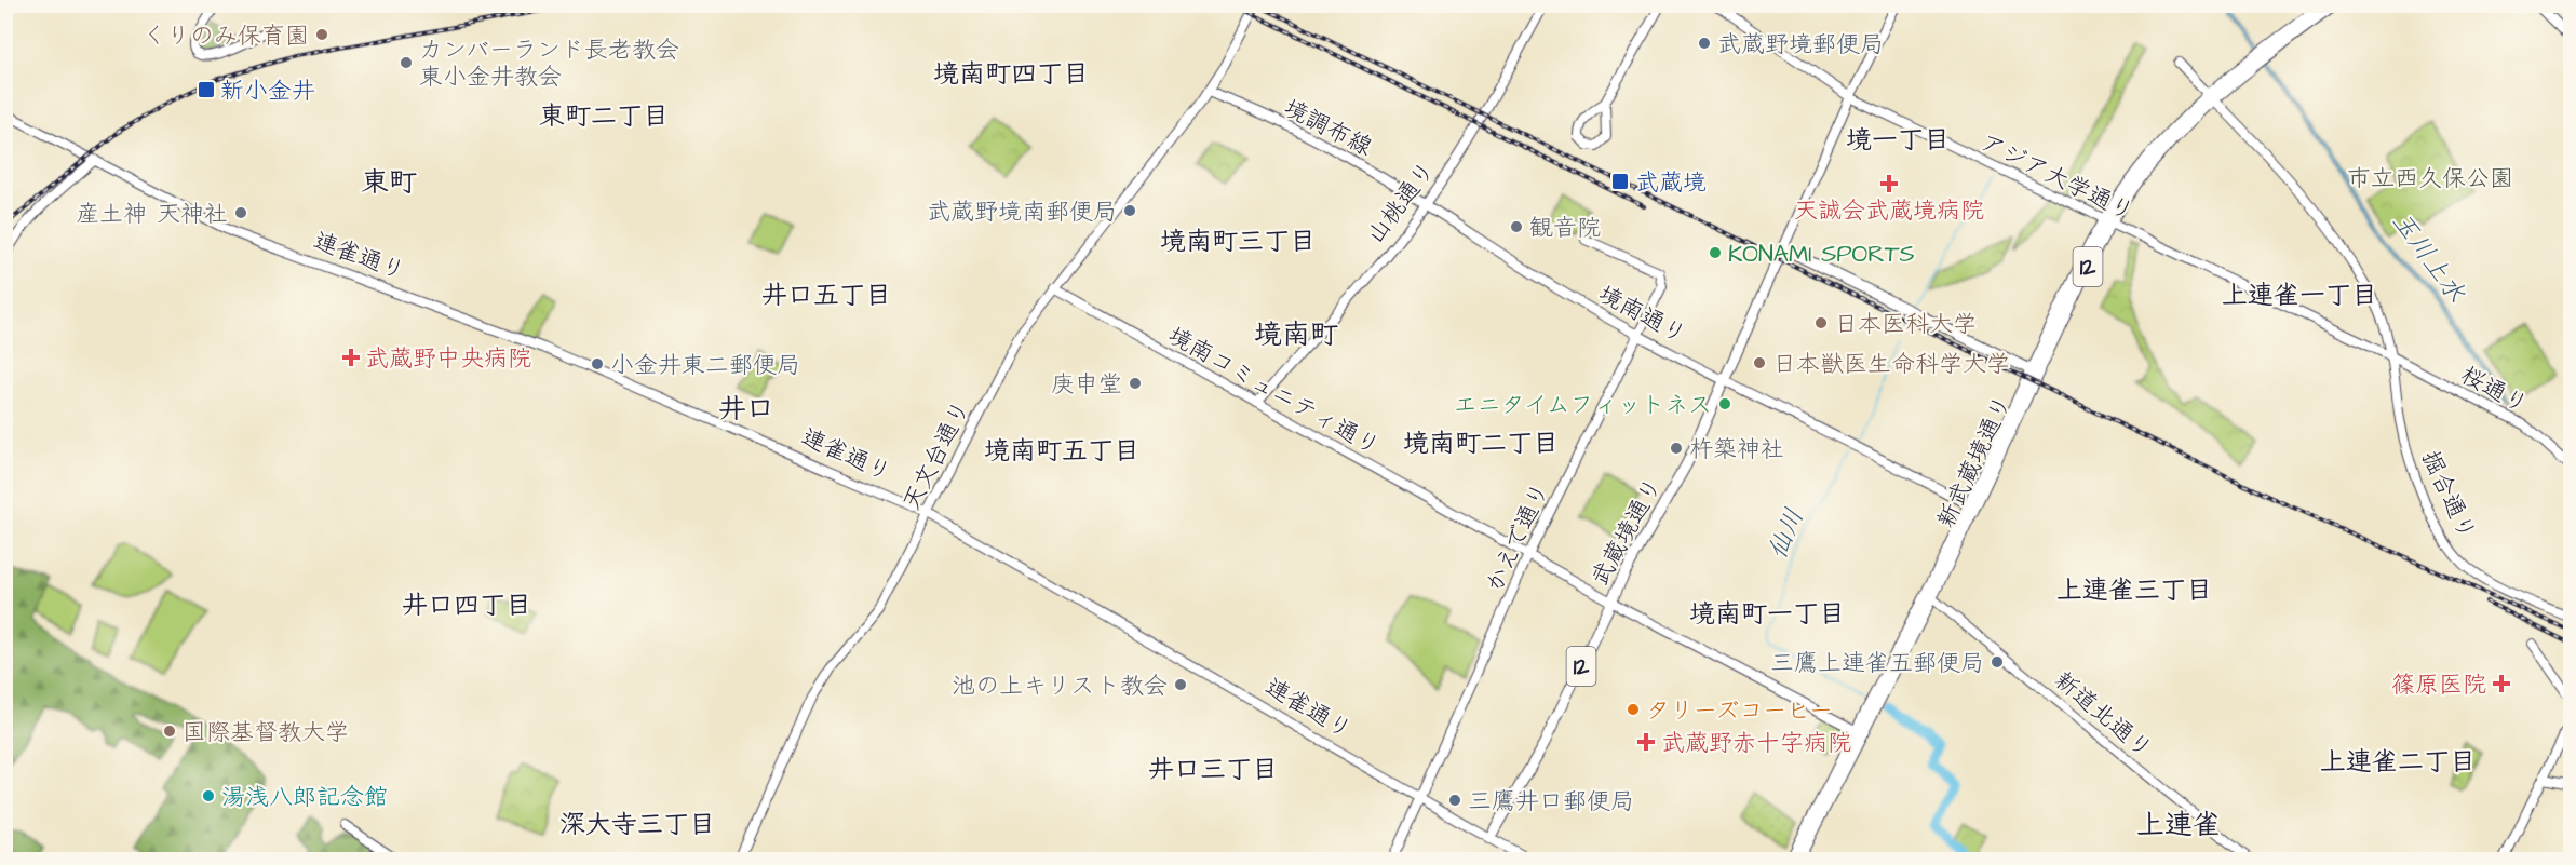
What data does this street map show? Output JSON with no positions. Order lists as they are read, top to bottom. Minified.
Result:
{"streets":{"main road":["連雀通り","12","新武蔵境通り","武蔵境通り"],"street":["境調布線","アジア大学通り","山桃通り","境南通り","桜通り","境南コミュニティ通り","天文台通り","掘合通り","かえで通り","新道北通り"]},"crossings":[["境調布線","山桃通り"],["境調布線","境南通り"],["境調布線","天文台通り"],["アジア大学通り","桜通り"],["アジア大学通り","新武蔵境通り"],["アジア大学通り","掘合通り"],["アジア大学通り","武蔵境通り"],["山桃通り","境南通り"],["山桃通り","境南コミュニティ通り"],["連雀通り","天文台通り"],["連雀通り","武蔵境通り"],["連雀通り","かえで通り"],["境南通り","新武蔵境通り"],["境南通り","武蔵境通り"],["境南通り","かえで通り"],["桜通り","掘合通り"],["境南コミュニティ通り","天文台通り"],["境南コミュニティ通り","新武蔵境通り"],["境南コミュニティ通り","武蔵境通り"],["境南コミュニティ通り","かえで通り"],["新武蔵境通り","掘合通り"],["新武蔵境通り","新道北通り"]],"districts":["境南町四丁目","東町二丁目","境一丁目","東町","境南町三丁目","井口五丁目","上連雀一丁目","境南町","井口","境南町二丁目","境南町五丁目","上連雀三丁目","井口四丁目","境南町一丁目","上連雀二丁目","井口三丁目","深大寺三丁目","上連雀"],"water":["玉川上水","仙川"],"parks":["市立西久保公園"],"places":{"other":["くりのみ保育園","武蔵野境郵便局","カンバーランド長老教会 東小金井教会","武蔵野境南郵便局","産土神 天神社","観音院","KONAMI SPORTS","日本医科大学","日本獣医生命科学大学","小金井東二郵便局","庚申堂","エニタイムフィットネス","杵築神社","三鷹上連雀五郵便局","池の上キリスト教会","タリーズコーヒー","国際基督教大学","湯浅八郎記念館","三鷹井口郵便局"],"transit":["新小金井","武蔵境"],"health":["天誠会武蔵境病院","武蔵野中央病院","篠原医院","武蔵野赤十字病院"]}}
